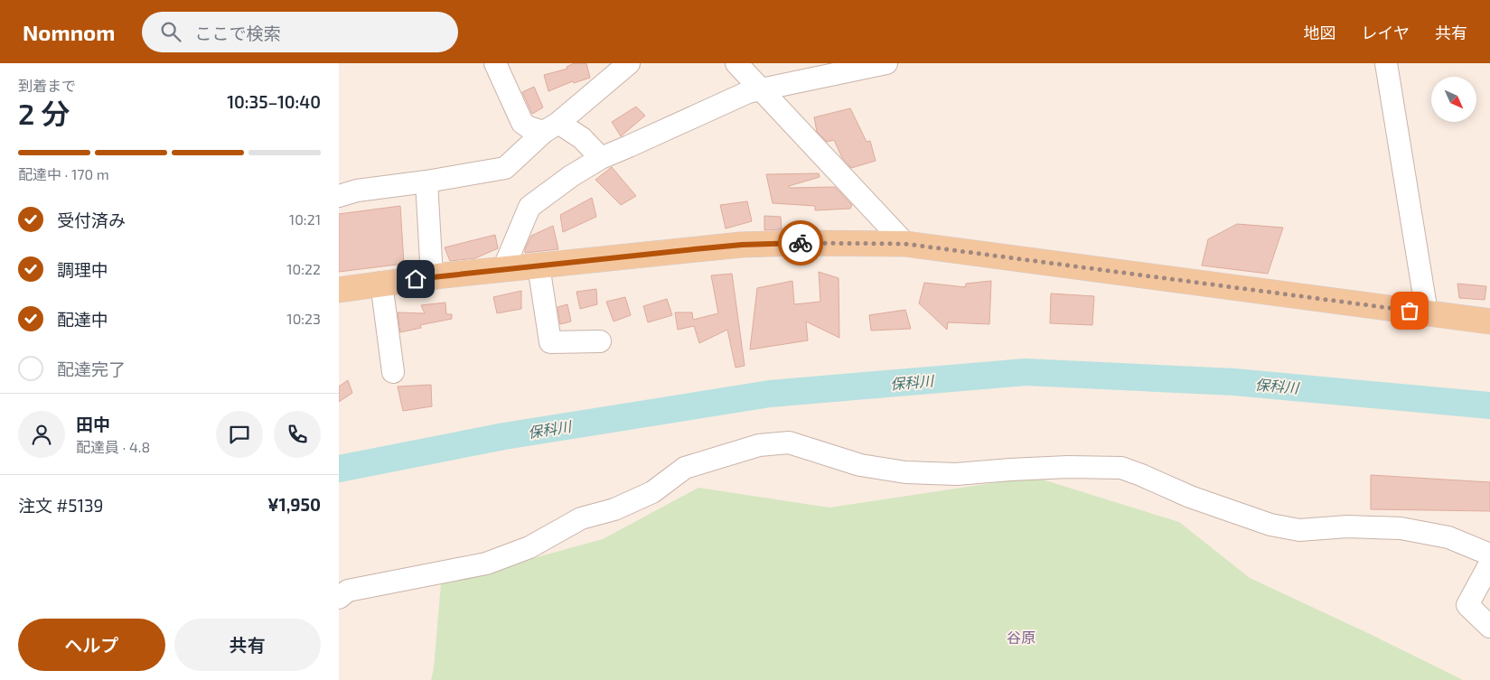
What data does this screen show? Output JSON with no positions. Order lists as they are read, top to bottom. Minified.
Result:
{"districts":["谷原"],"water":["保科川"],"north":"bottom right","page":{"header":"Nomnom","search":"ここで検索","nav":["地図","レイヤ","共有"],"heading":["2 分","到着まで","10:35–10:40"],"panel":["田中","配達員 · 4.8","注文 #5139","¥1,950"],"bar":"配達中 · 170 m","list":[["受付済み","10:21"],["調理中","10:22"],["配達中","10:23"],"配達完了"],"buttons":["ヘルプ","共有"]}}
